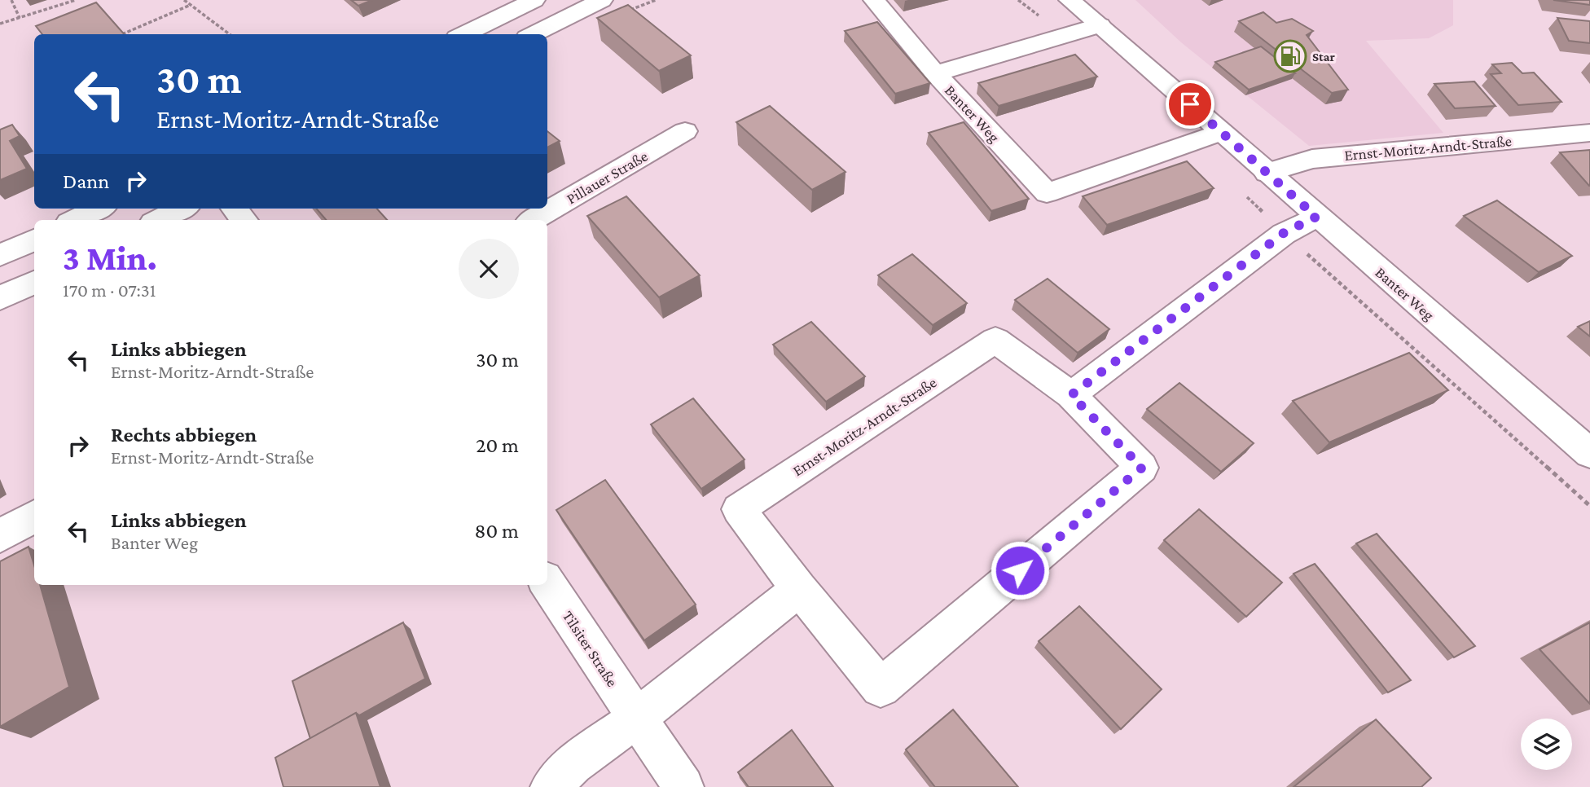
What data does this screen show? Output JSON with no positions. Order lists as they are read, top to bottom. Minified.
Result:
{"streets":{"street":["Banter Weg","Ernst-Moritz-Arndt-Straße","Pillauer Straße","Tilsiter Straße"]},"crossings":[["Banter Weg","Ernst-Moritz-Arndt-Straße"]],"places":{"fuel station":["Star"]},"page":{"turn":["30 m","Ernst-Moritz-Arndt-Straße"],"then":"Dann","heading":["3 Min.","170 m · 07:31"],"list":[{"name":"Links abbiegen","note":"Ernst-Moritz-Arndt-Straße","value":"30 m"},{"name":"Rechts abbiegen","note":"Ernst-Moritz-Arndt-Straße","value":"20 m"},{"name":"Links abbiegen","note":"Banter Weg","value":"80 m"}]}}
